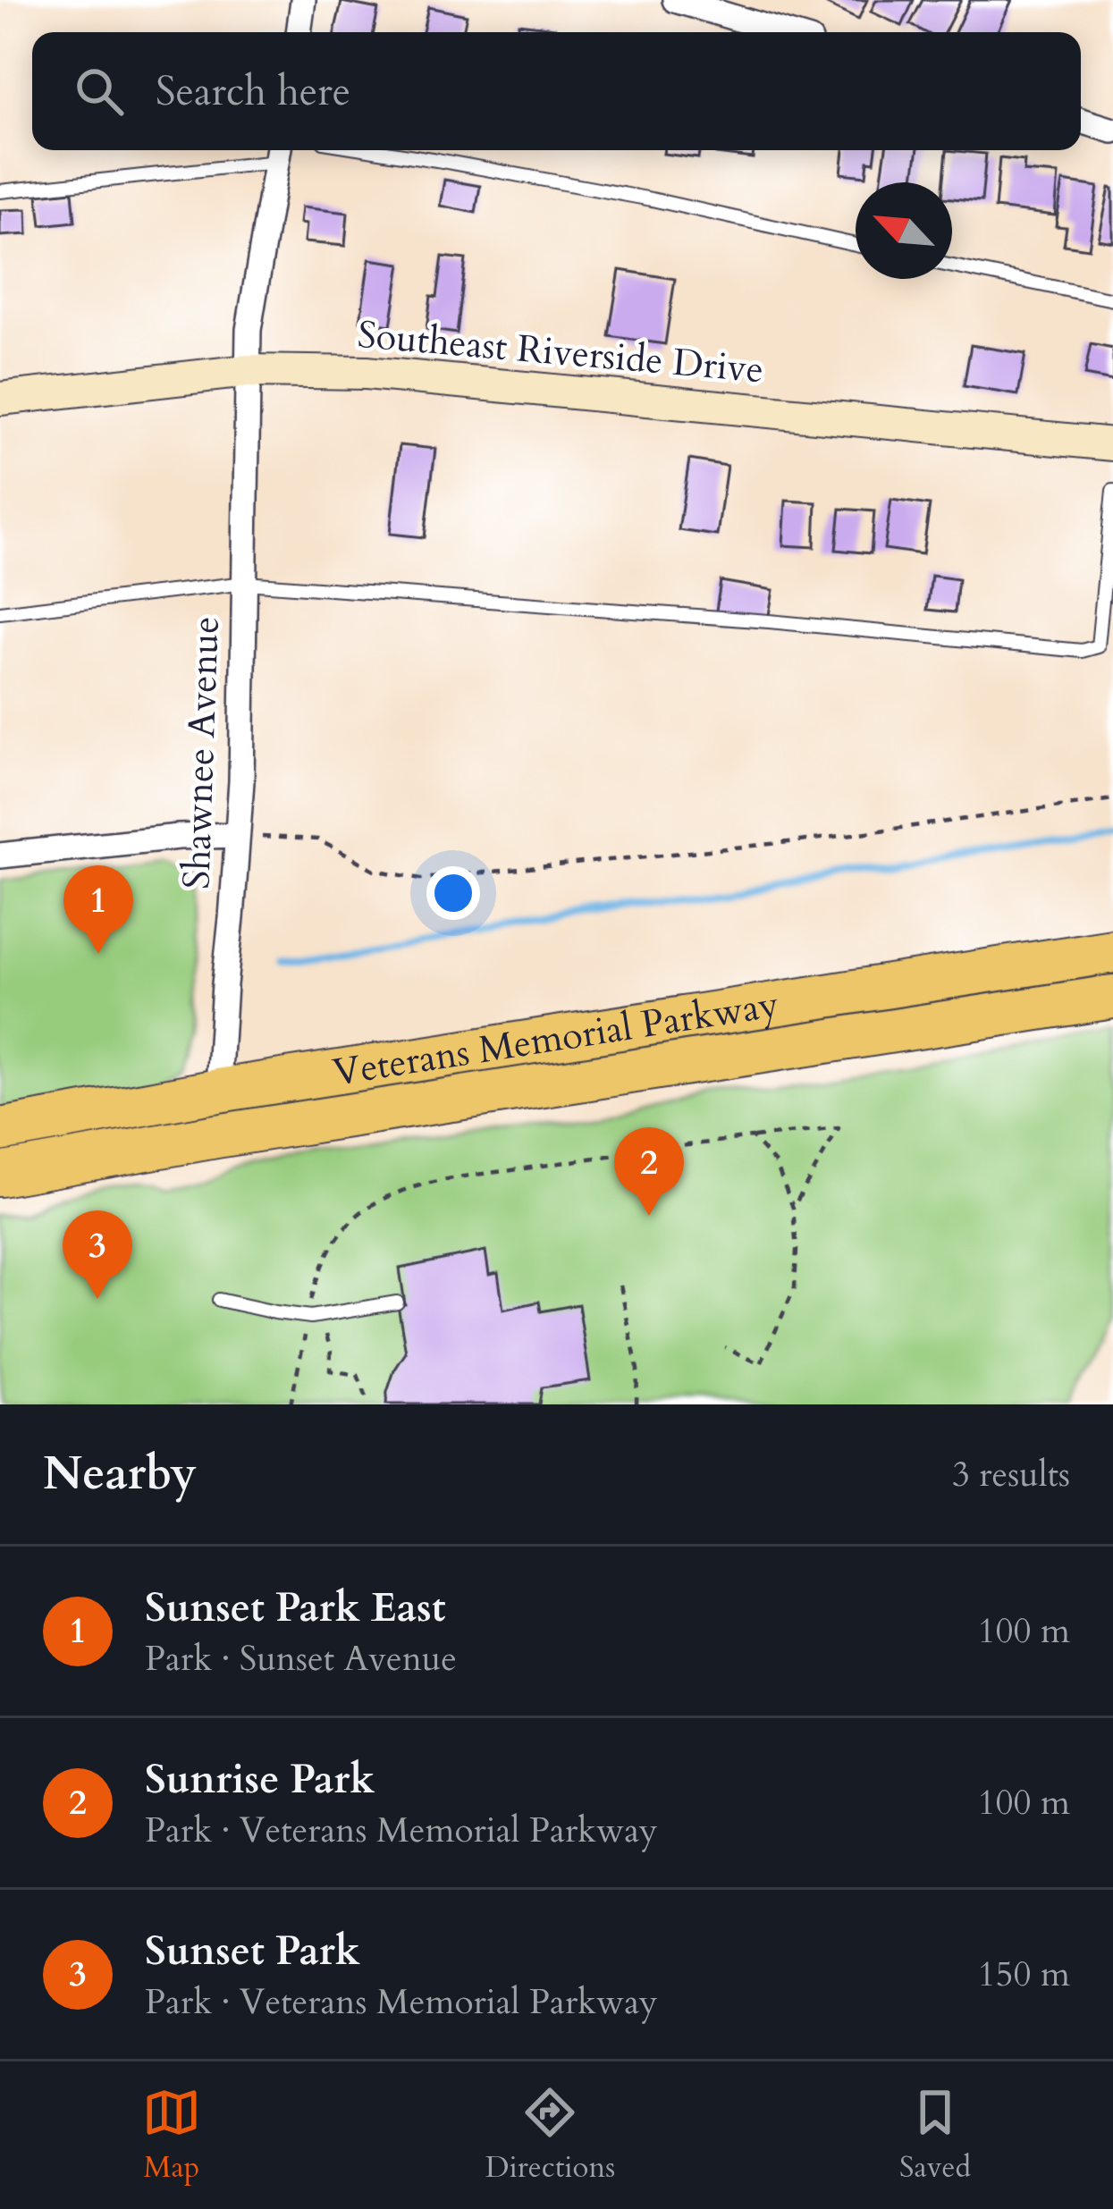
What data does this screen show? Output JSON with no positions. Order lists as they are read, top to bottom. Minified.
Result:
{"streets":{"highway":["Veterans Memorial Parkway"],"street":["Southeast Riverside Drive","Shawnee Avenue"]},"crossings":[["Southeast Riverside Drive","Shawnee Avenue"],["Shawnee Avenue","Veterans Memorial Parkway"]],"north":"top left","page":{"search":"Search here","pins":["1","2","3"],"heading":["Nearby","3 results"],"list":[{"mark":"1","name":"Sunset Park East","note":"Park · Sunset Avenue","value":"100 m"},{"mark":"2","name":"Sunrise Park","note":"Park · Veterans Memorial Parkway","value":"100 m"},{"mark":"3","name":"Sunset Park","note":"Park · Veterans Memorial Parkway","value":"150 m"}],"nav":["Map","Directions","Saved"]}}
